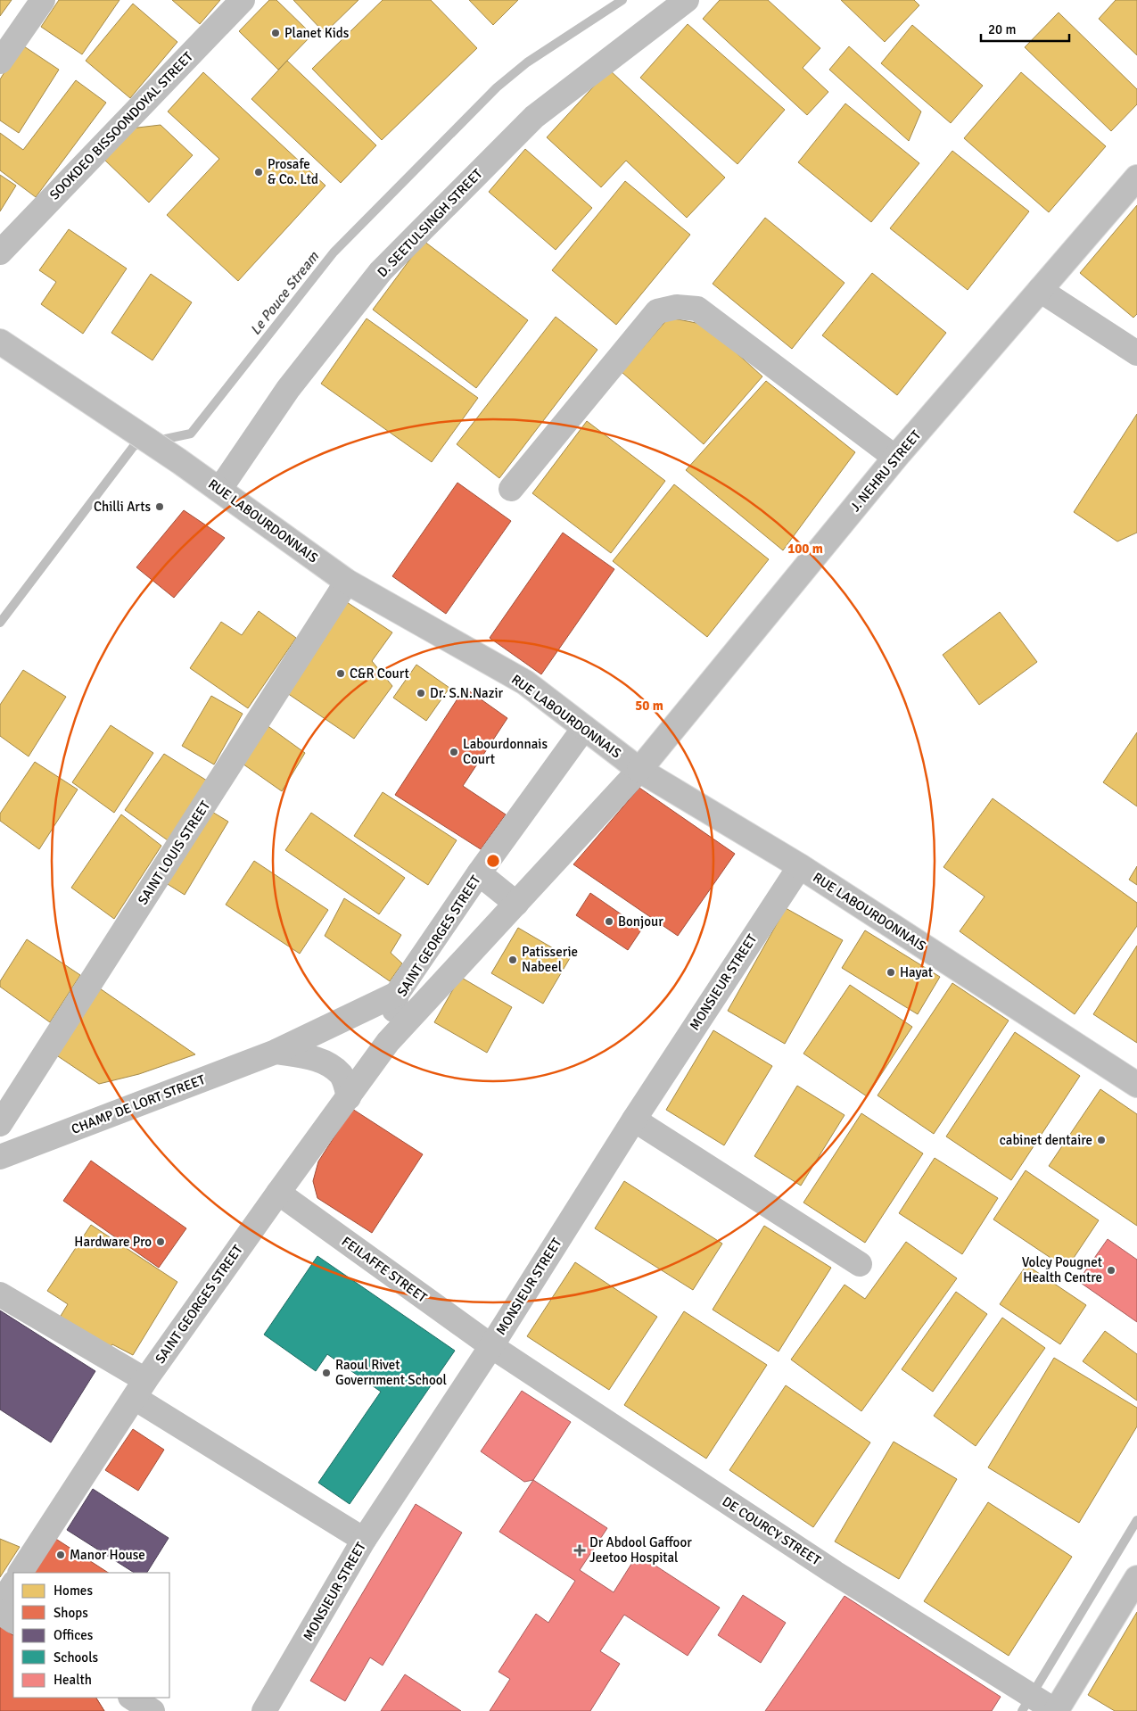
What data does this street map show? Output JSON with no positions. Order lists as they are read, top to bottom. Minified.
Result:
{"streets":{"street":["SOOKDEO BISSOONDOYAL STREET","D. SEETULSINGH STREET","J. NEHRU STREET","RUE LABOURDONNAIS","SAINT LOUIS STREET","SAINT GEORGES STREET","MONSIEUR STREET","CHAMP DE LORT STREET","FEILAFFE STREET","DE COURCY STREET"]},"crossings":[["D. SEETULSINGH STREET","RUE LABOURDONNAIS"],["J. NEHRU STREET","RUE LABOURDONNAIS"],["J. NEHRU STREET","SAINT GEORGES STREET"],["RUE LABOURDONNAIS","SAINT LOUIS STREET"],["RUE LABOURDONNAIS","SAINT GEORGES STREET"],["RUE LABOURDONNAIS","MONSIEUR STREET"],["SAINT GEORGES STREET","CHAMP DE LORT STREET"],["SAINT GEORGES STREET","FEILAFFE STREET"],["MONSIEUR STREET","FEILAFFE STREET"],["MONSIEUR STREET","DE COURCY STREET"],["FEILAFFE STREET","DE COURCY STREET"]],"water":["Le Pouce Stream"],"places":{"other":["Planet Kids","Prosafe & Co. Ltd","Chilli Arts","C&R Court","Dr. S.N.Nazir","Labourdonnais Court","Bonjour","Patisserie Nabeel","Hayat","cabinet dentaire","Hardware Pro","Volcy Pougnet Health Centre","Raoul Rivet Government School","Manor House"],"health":["Dr Abdool Gaffoor Jeetoo Hospital"]},"legend":["Homes","Shops","Offices","Schools","Health"],"scale_bar":"20 m","rings":["100 m","50 m"]}
